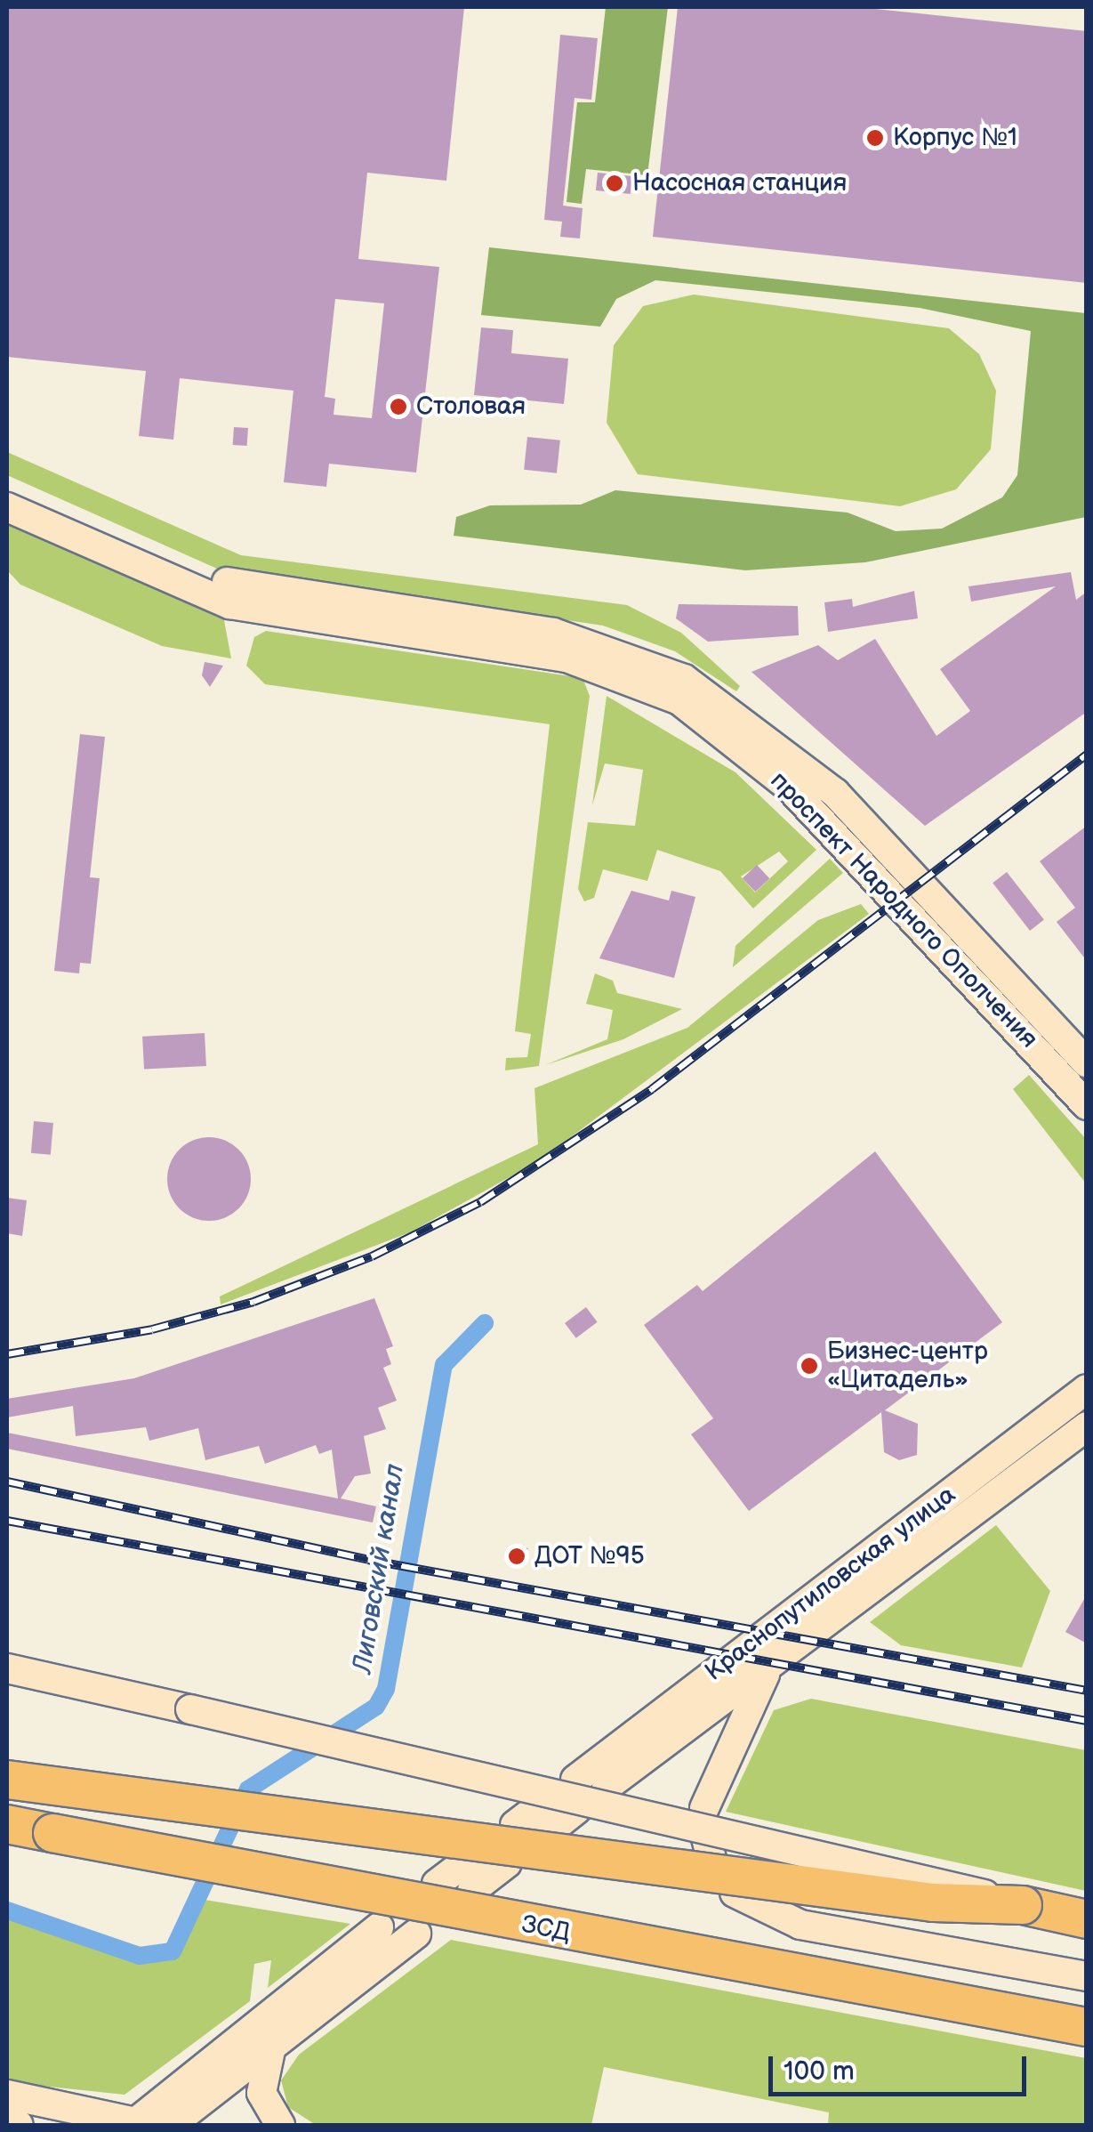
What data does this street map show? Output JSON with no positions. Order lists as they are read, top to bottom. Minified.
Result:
{"streets":{"highway":["ЗСД"],"main road":["проспект Народного Ополчения","Краснопутиловская улица"]},"water":["Лиговский канал"],"places":["Корпус №1","Насосная станция","Столовая","Бизнес-центр «Цитадель»","ДОТ №95"],"scale_bar":"100 m"}
